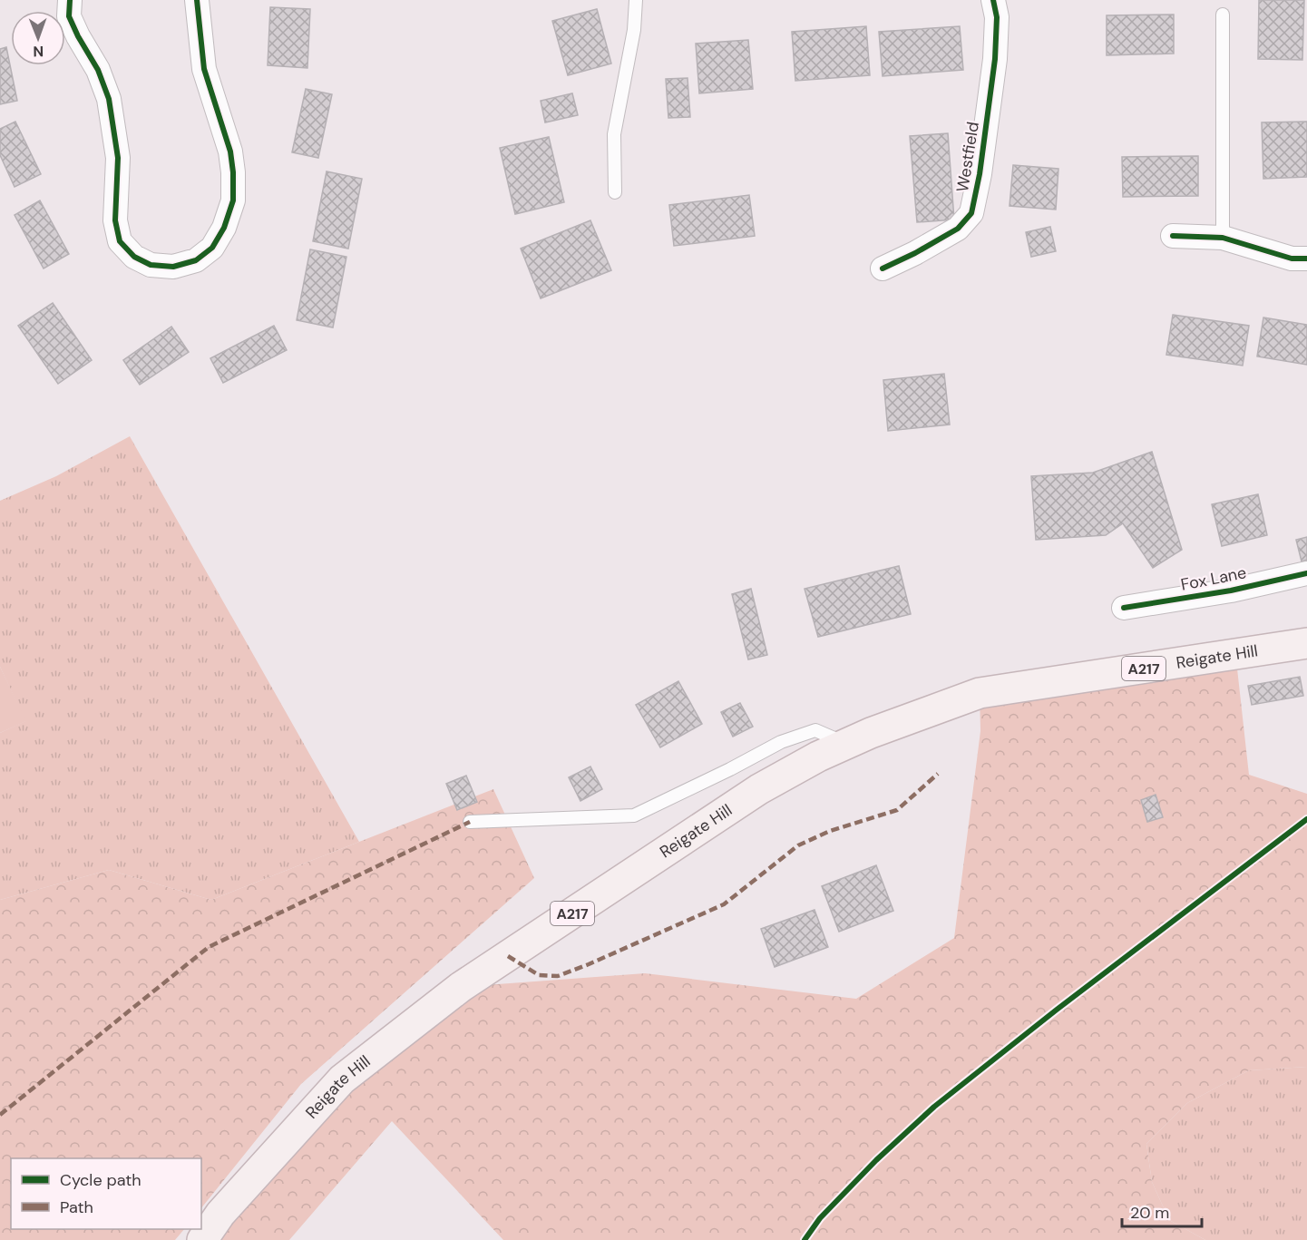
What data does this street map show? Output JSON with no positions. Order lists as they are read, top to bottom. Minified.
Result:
{"streets":{"main road":["Reigate Hill","A217"],"street":["Westfield","Fox Lane"]},"legend":["Cycle path","Path"],"scale_bar":"20 m","north":"bottom"}
